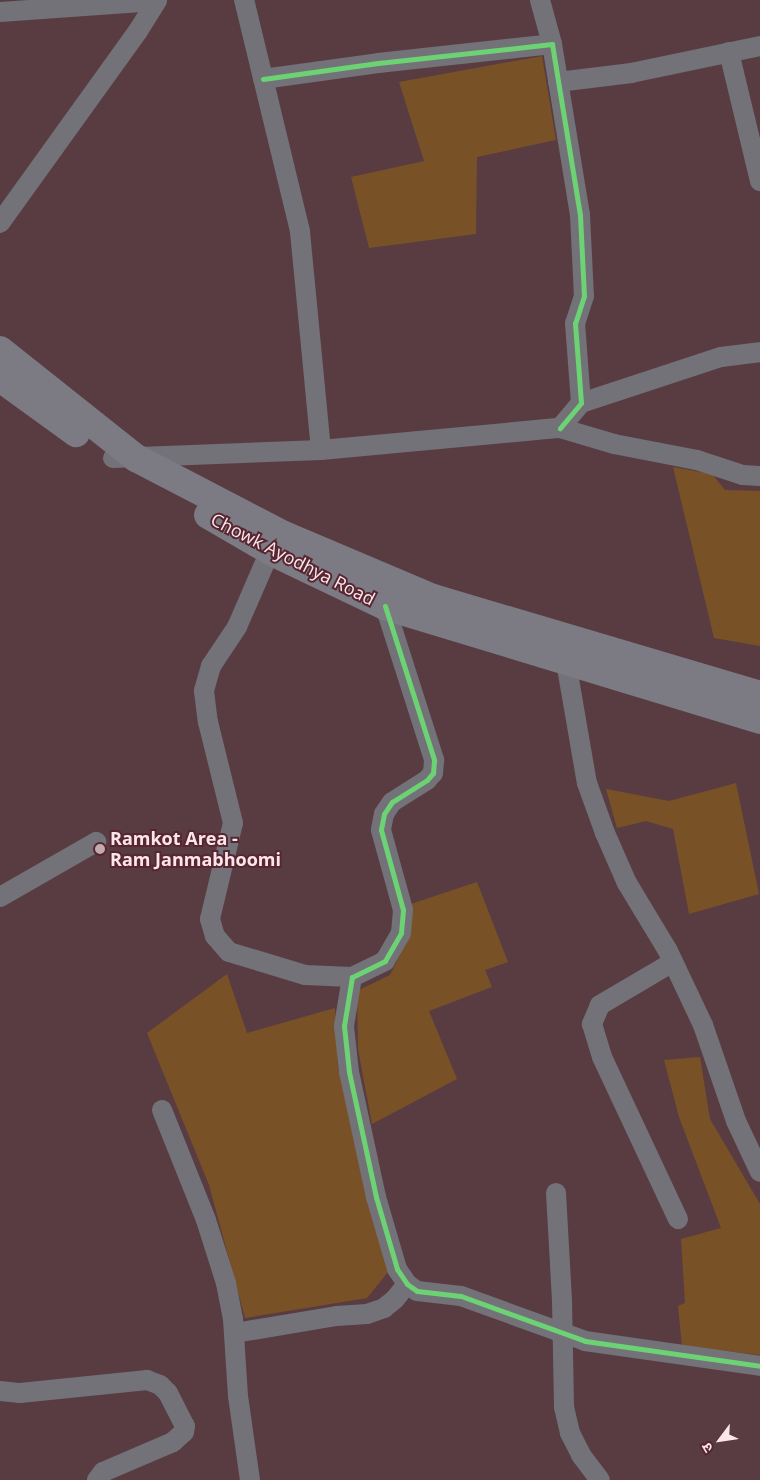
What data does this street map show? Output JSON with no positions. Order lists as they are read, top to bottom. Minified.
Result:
{"streets":{"main road":["Chowk Ayodhya Road"]},"places":["Ramkot Area - Ram Janmabhoomi"],"north":"bottom left"}
